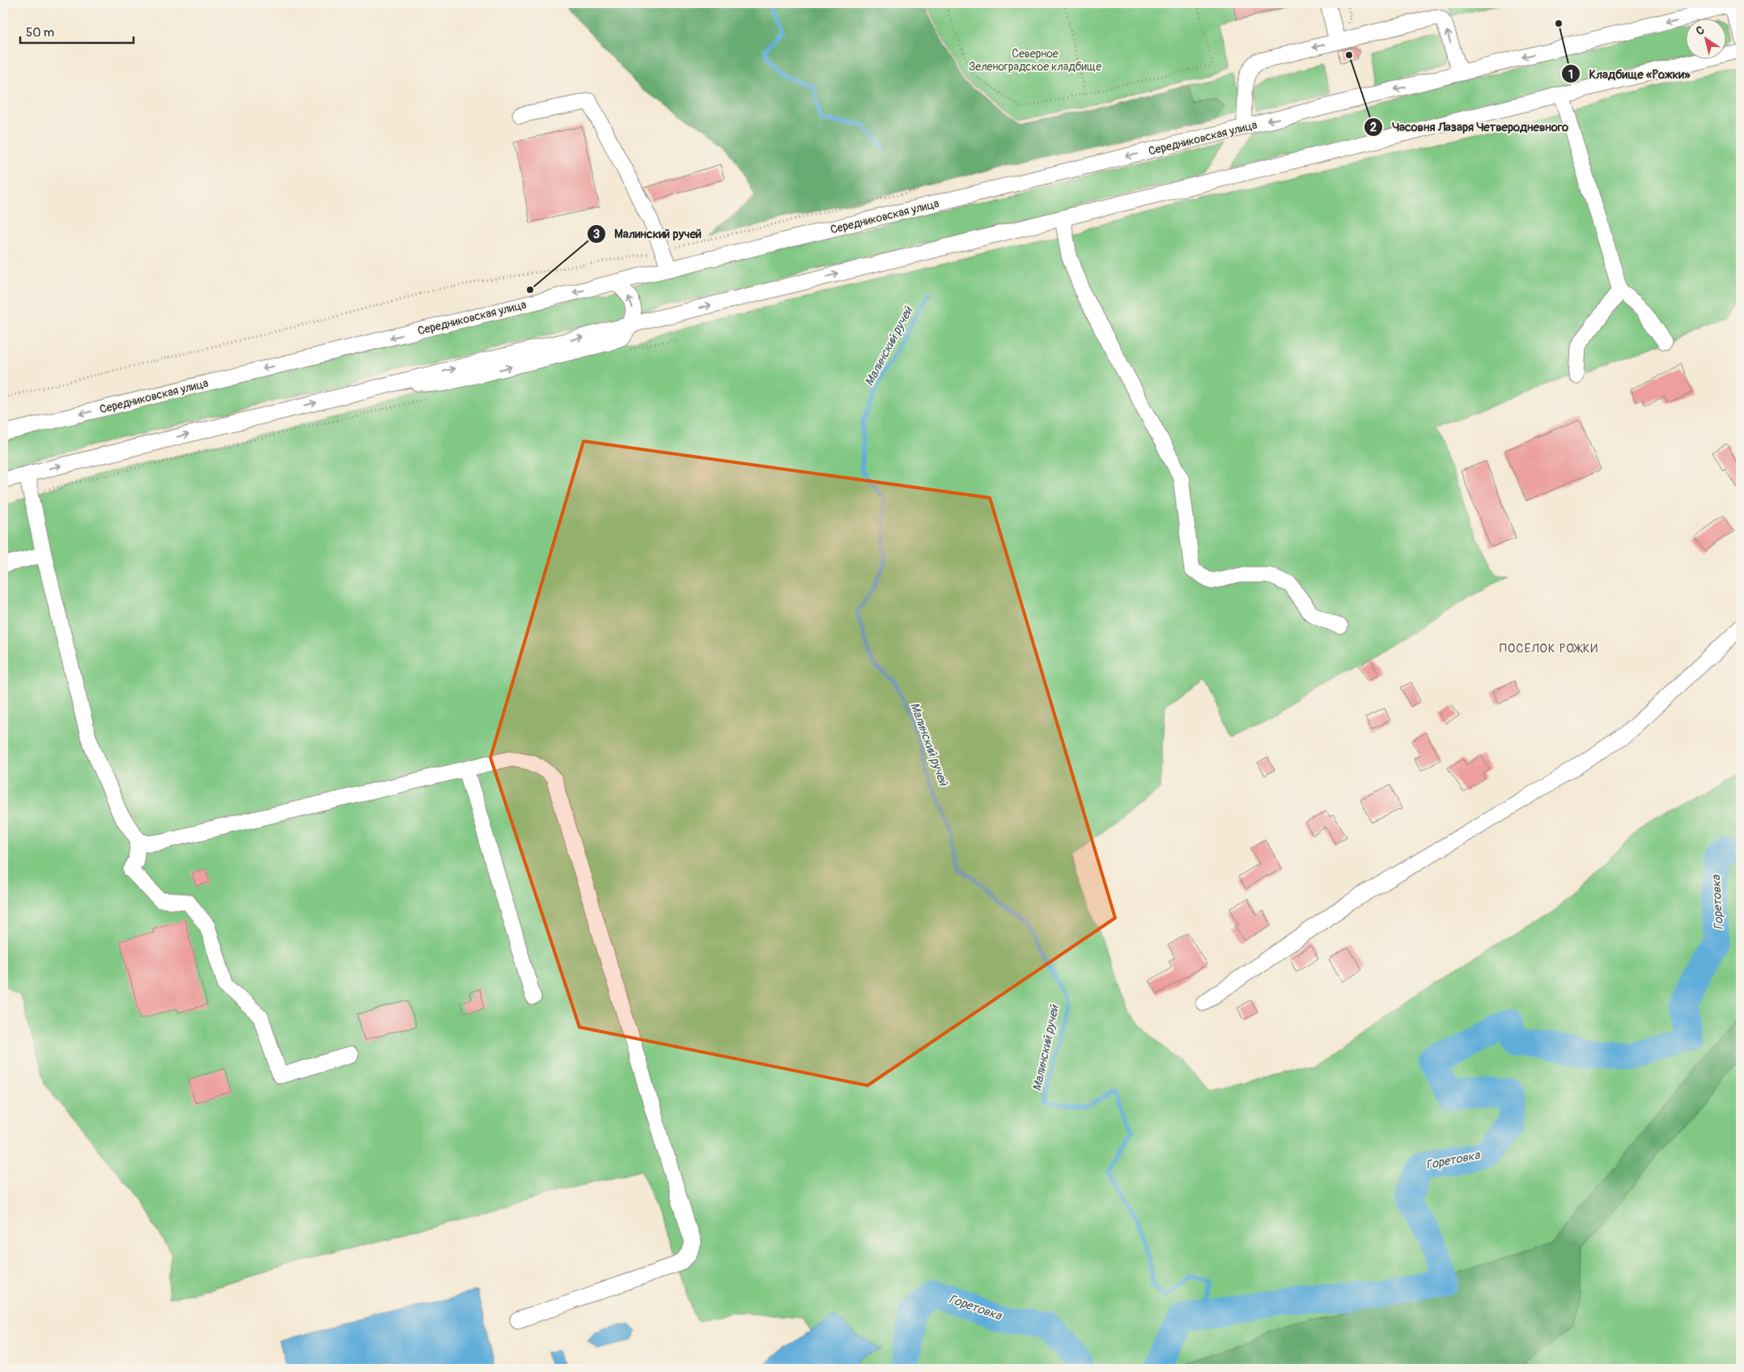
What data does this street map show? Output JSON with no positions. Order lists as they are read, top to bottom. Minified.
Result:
{"streets":{"street":["Середниковская улица"]},"districts":["ПОСЁЛОК РОЖКИ"],"water":["Малинский ручей","Горетовка"],"parks":["Северное Зеленоградское кладбище"],"places":["Кладбище «Рожки»","Часовня Лазаря Четверодневного","Малинский ручей"],"scale_bar":"50 m","north":"top left"}
